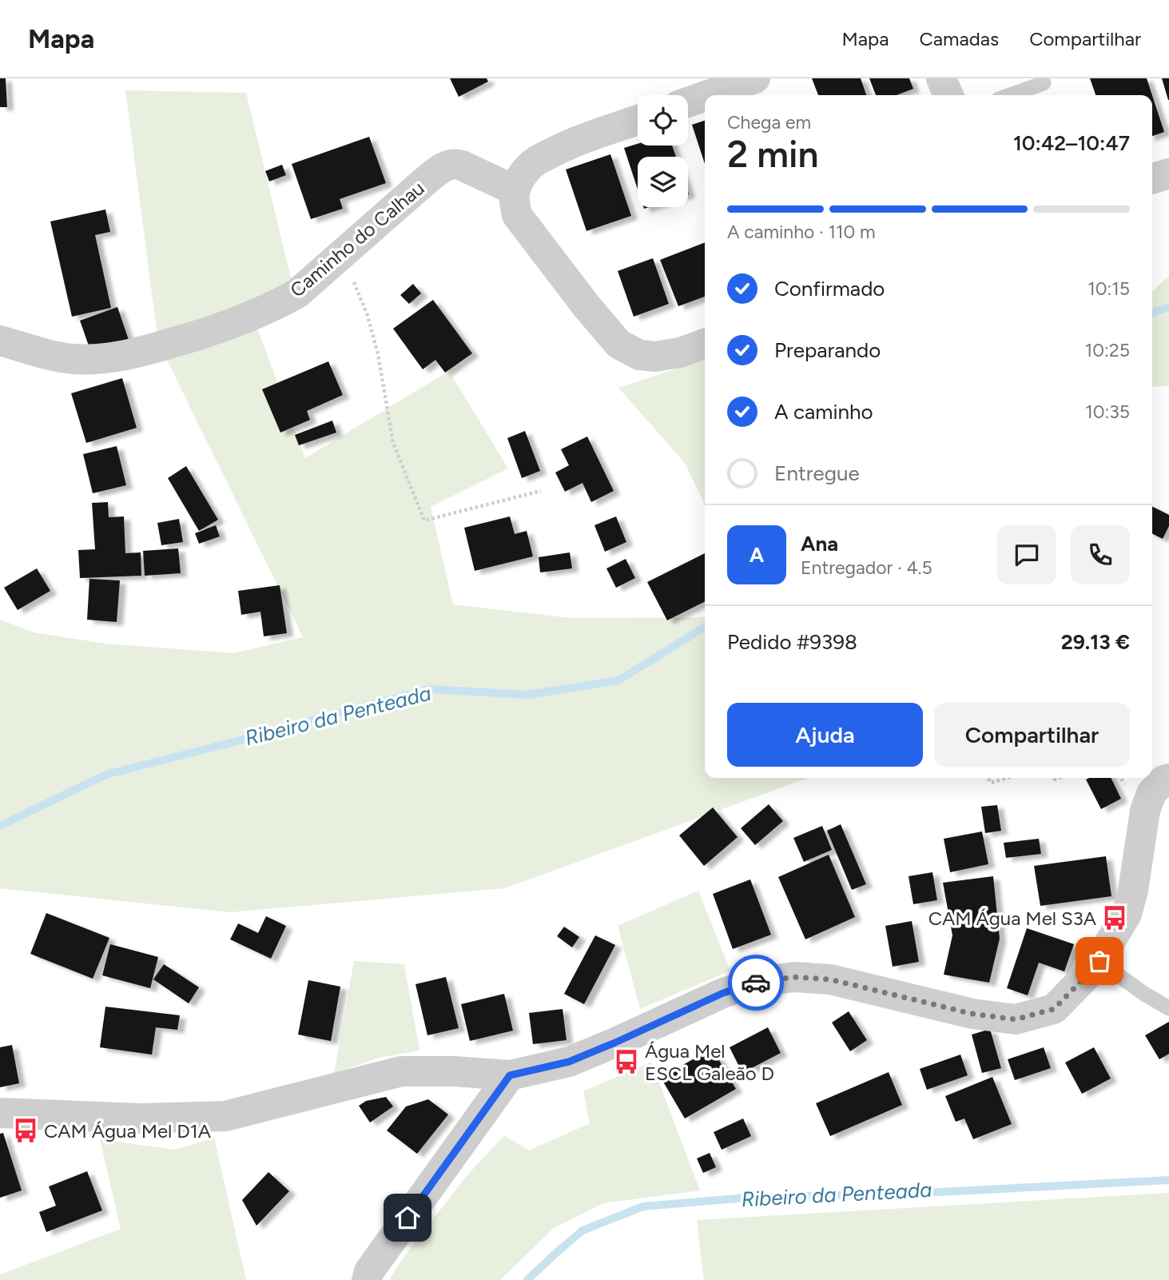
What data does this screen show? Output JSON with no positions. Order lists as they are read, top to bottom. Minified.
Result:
{"streets":{"street":["Caminho do Calhau"]},"water":["Ribeiro da Penteada"],"places":{"bus stop":["CAM Água Mel S3A","Água Mel ESCL Galeão D","CAM Água Mel D1A"]},"page":{"header":"Mapa","nav":["Mapa","Camadas","Compartilhar"],"heading":["2 min","Chega em","10:42–10:47"],"panel":["Ana","Entregador · 4.5","Pedido #9398","29.13 €"],"bar":"A caminho · 110 m","list":[["Confirmado","10:15"],["Preparando","10:25"],["A caminho","10:35"],"Entregue"],"round":"A","buttons":["Ajuda","Compartilhar"]}}
